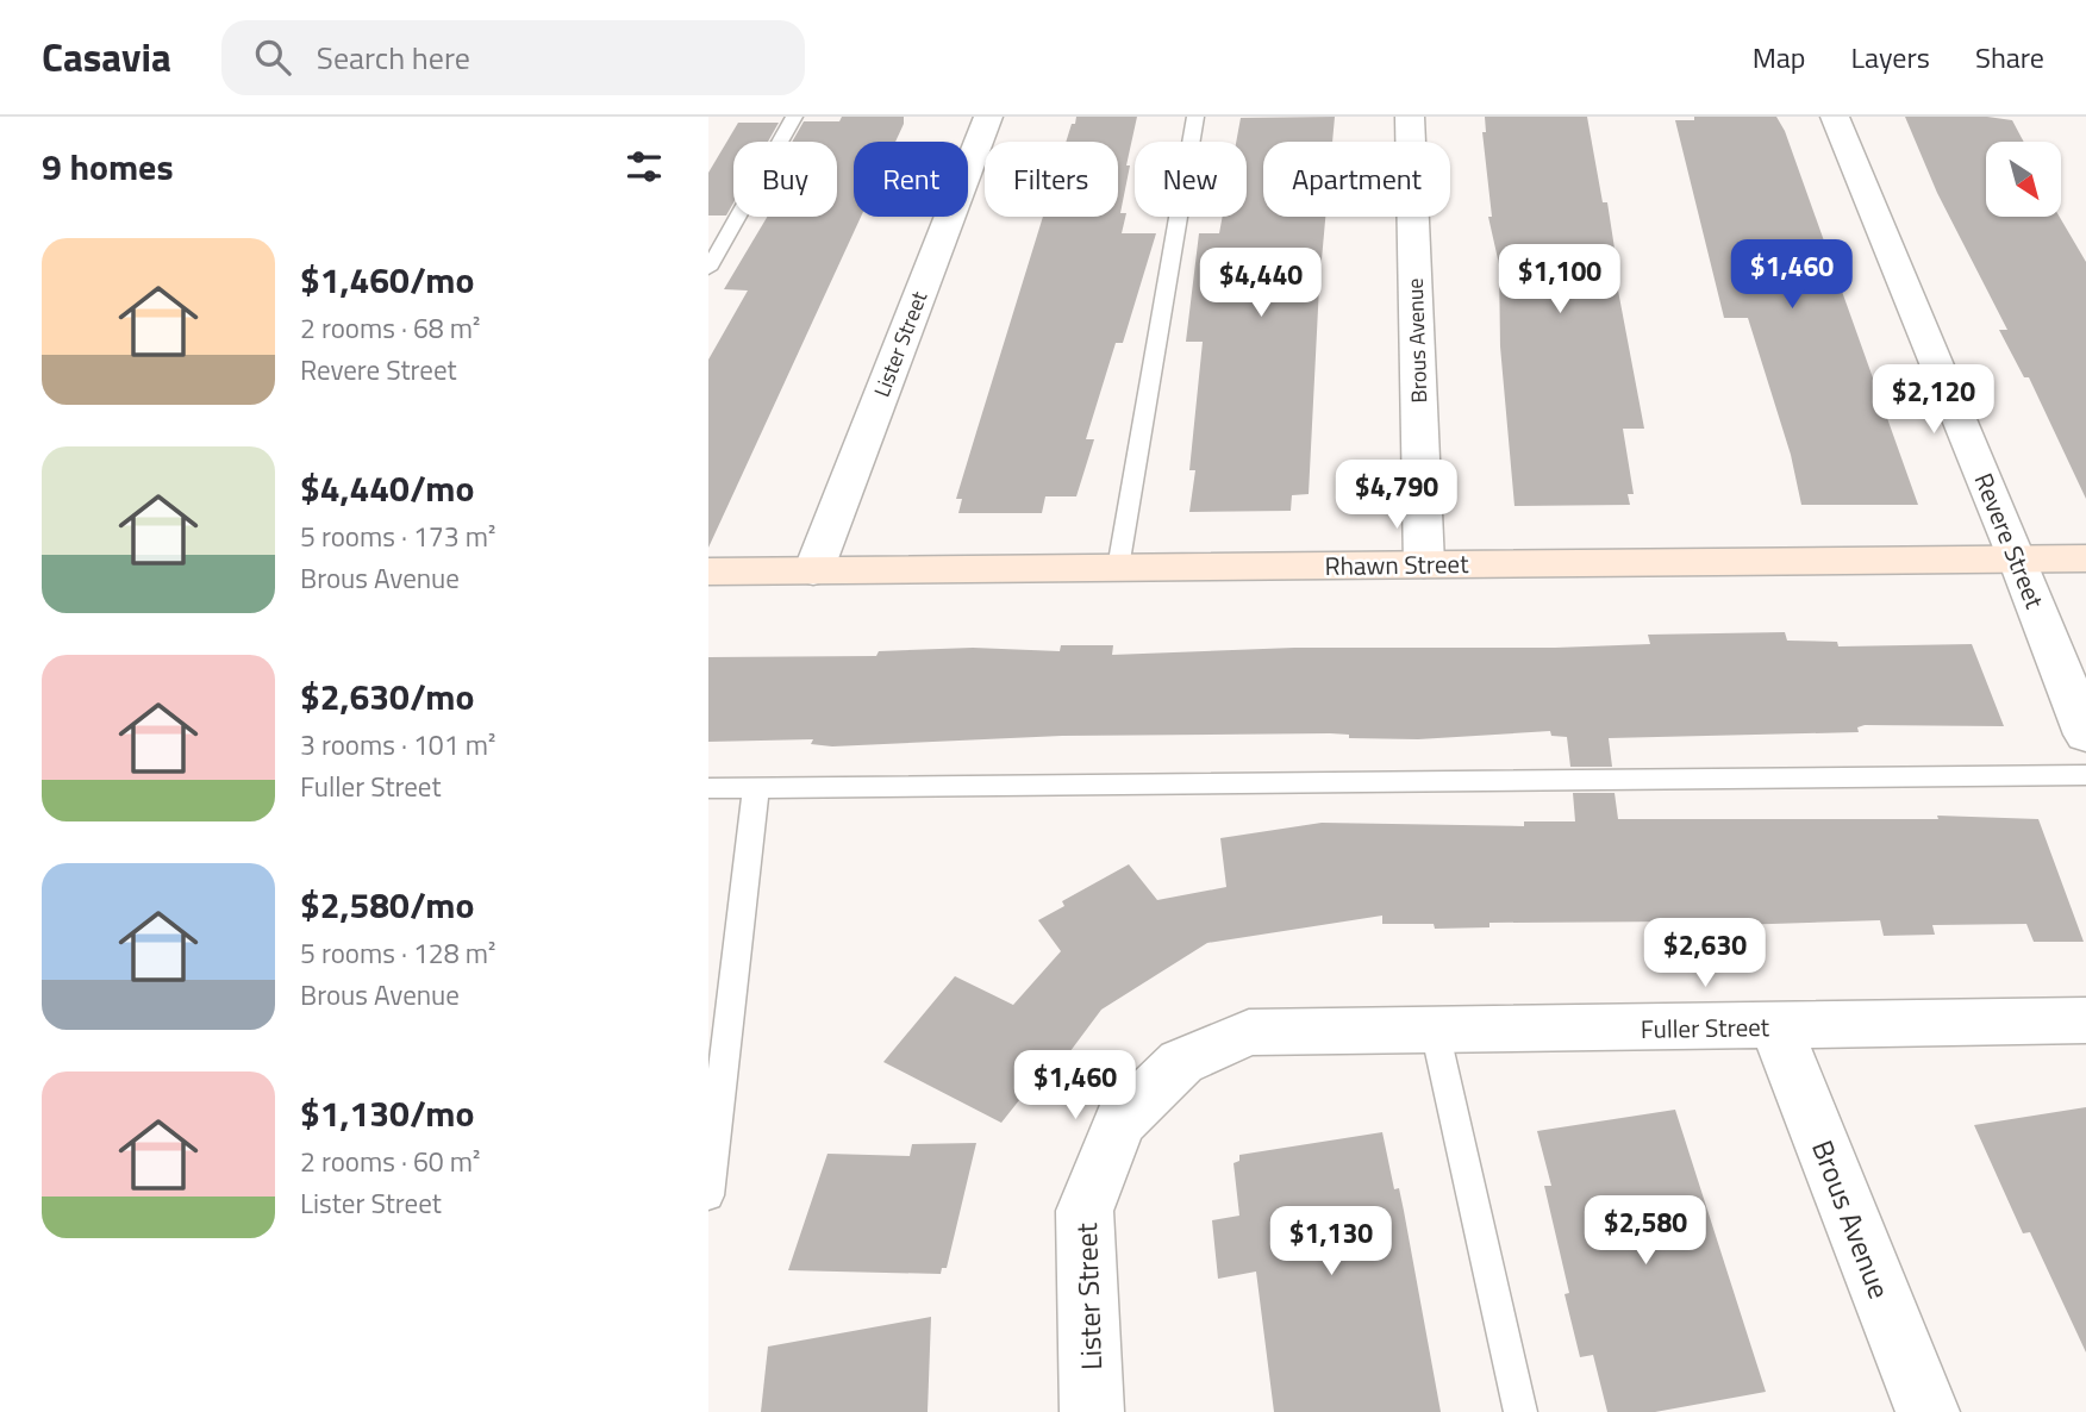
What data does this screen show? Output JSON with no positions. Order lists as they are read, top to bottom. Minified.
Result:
{"streets":{"main road":["Rhawn Street"],"street":["Brous Avenue","Lister Street","Revere Street","Fuller Street"]},"crossings":[["Brous Avenue","Rhawn Street"],["Brous Avenue","Fuller Street"],["Lister Street","Rhawn Street"],["Lister Street","Fuller Street"],["Revere Street","Rhawn Street"]],"north":"bottom right","page":{"header":"Casavia","search":"Search here","nav":["Map","Layers","Share"],"heading":"9 homes","chip":["Buy","Rent","Filters","New","Apartment"],"list":[{"name":"$1,460/mo","note":"2 rooms · 68 m² · Revere Street"},{"name":"$4,440/mo","note":"5 rooms · 173 m² · Brous Avenue"},{"name":"$2,630/mo","note":"3 rooms · 101 m² · Fuller Street"},{"name":"$2,580/mo","note":"5 rooms · 128 m² · Brous Avenue"},{"name":"$1,130/mo","note":"2 rooms · 60 m² · Lister Street"}],"price":["$1,460","$1,100","$4,440","$2,120","$4,790","$2,630","$1,460","$2,580","$1,130"]}}
